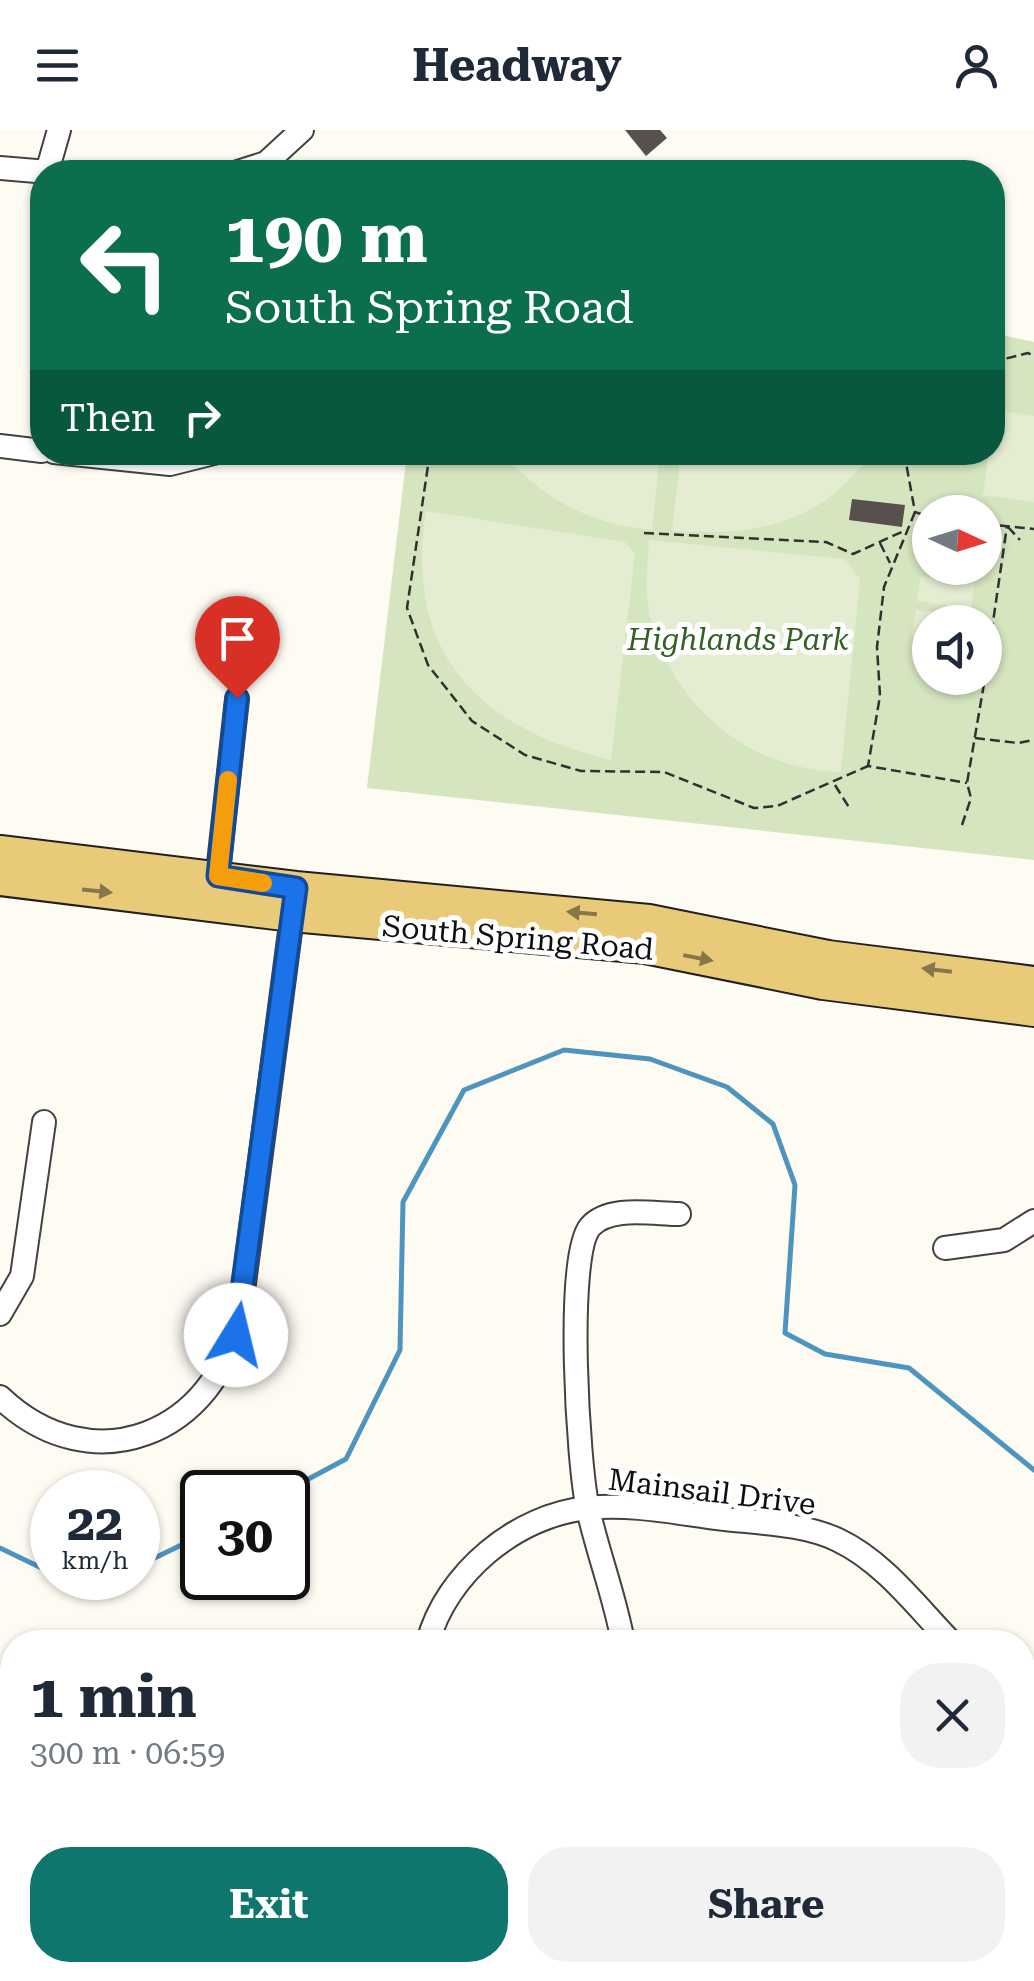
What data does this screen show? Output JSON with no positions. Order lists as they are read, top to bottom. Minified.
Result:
{"streets":{"main road":["South Spring Road"],"street":["Mainsail Drive"]},"parks":["Highlands Park"],"north":"right","page":{"header":"Headway","turn":["190 m","South Spring Road"],"then":"Then","speed":"22 km/h","limit":"30","heading":["1 min","300 m · 06:59"],"buttons":["Exit","Share"]}}
